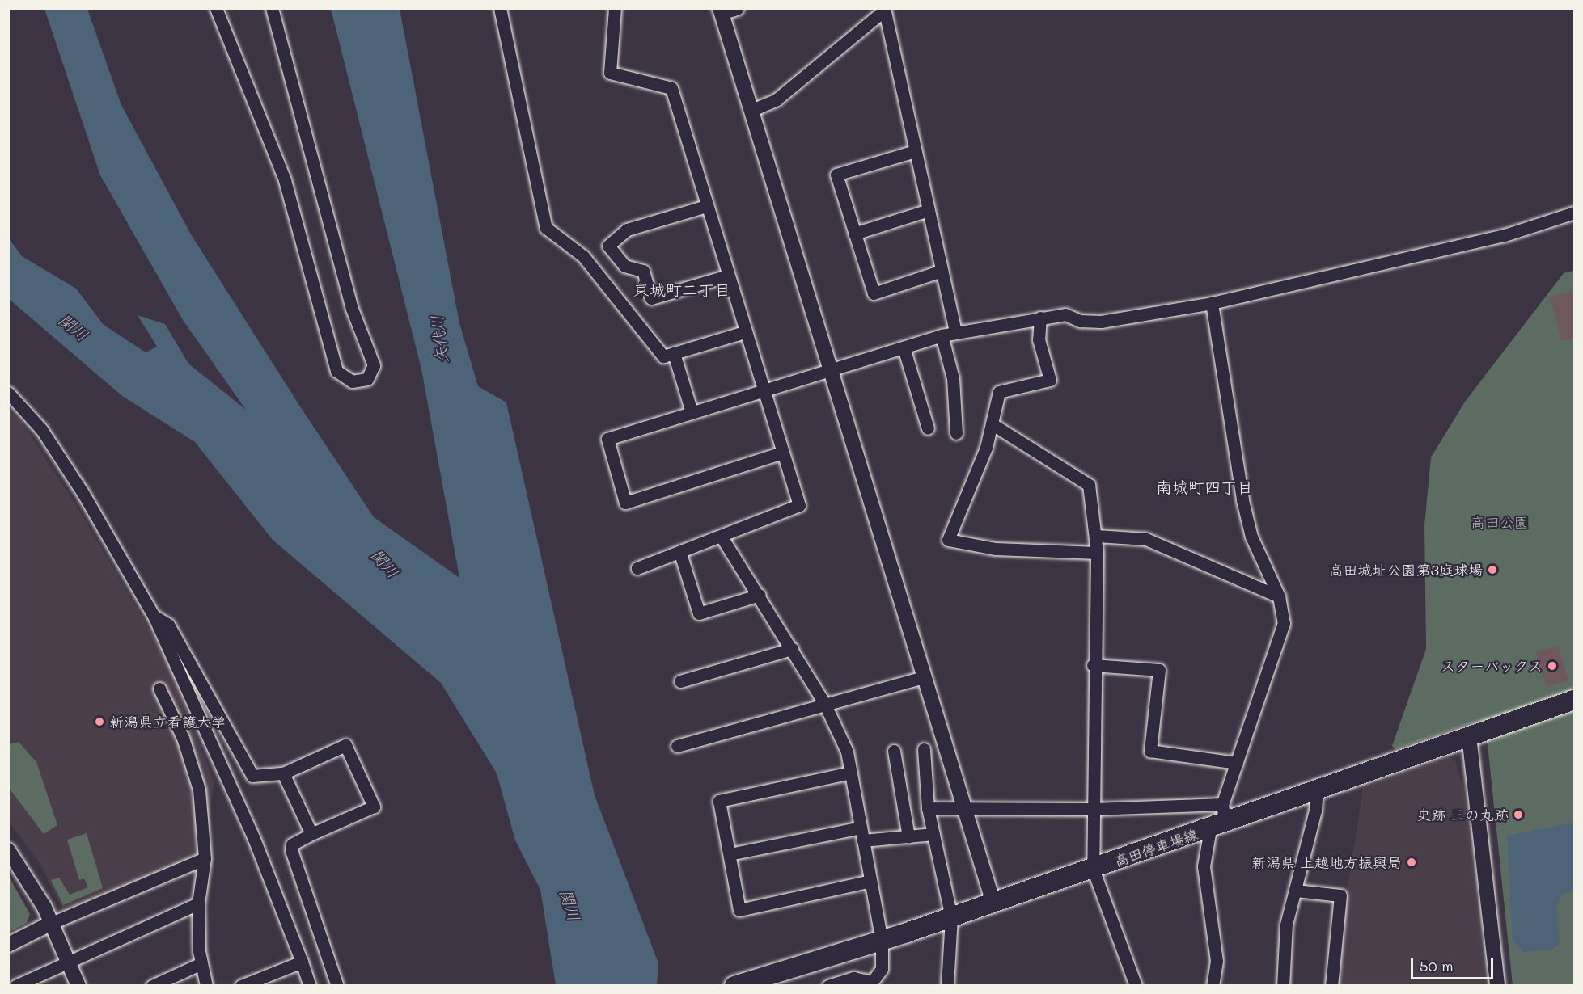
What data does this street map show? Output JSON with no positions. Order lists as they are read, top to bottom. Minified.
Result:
{"streets":{"main road":["高田停車場線"]},"districts":["東城町二丁目","南城町四丁目"],"water":["関川","矢代川"],"parks":["高田公園"],"places":["高田城址公園第3庭球場","スターバックス","新潟県立看護大学","史跡 三の丸跡","新潟県 上越地方振興局"],"scale_bar":"50 m"}
